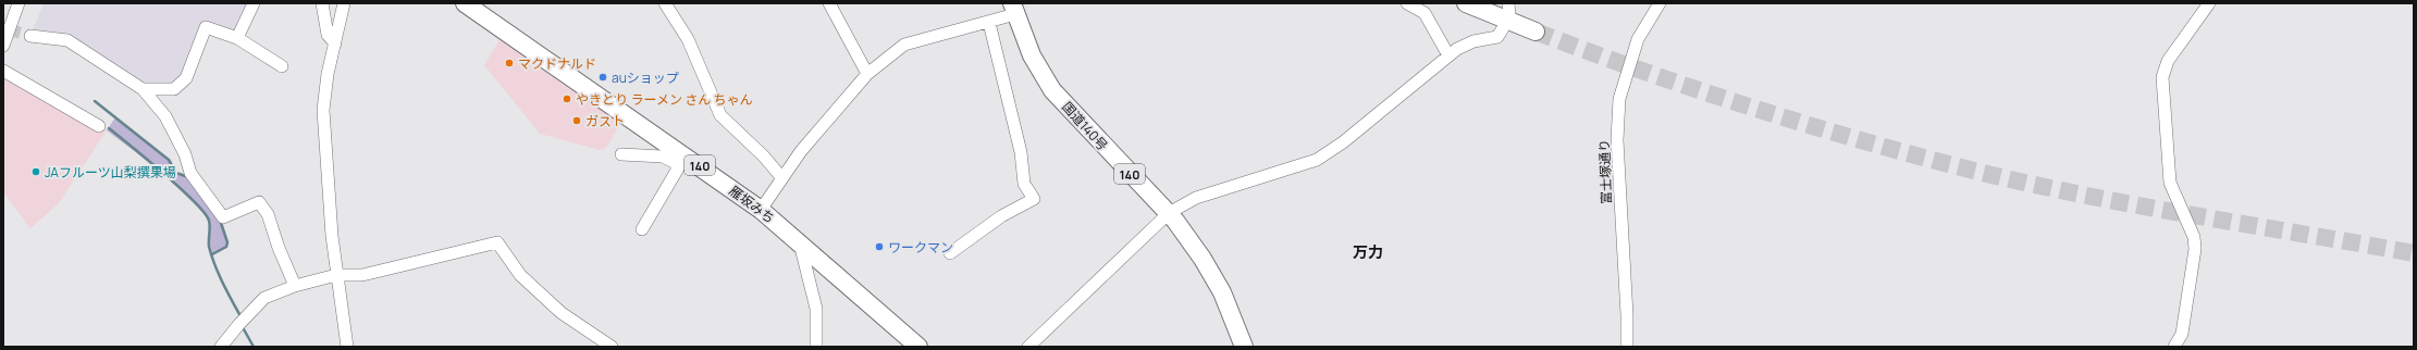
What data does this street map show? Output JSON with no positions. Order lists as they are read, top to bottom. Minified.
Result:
{"streets":{"highway":["国道140号","140","雁坂みち"],"street":["富士塚通り"]},"districts":["万力"],"places":["マクドナルド","auショップ","やきとり ラーメン さん ちゃん","ガスト","JAフルーツ山梨撰果場","ワークマン"]}
